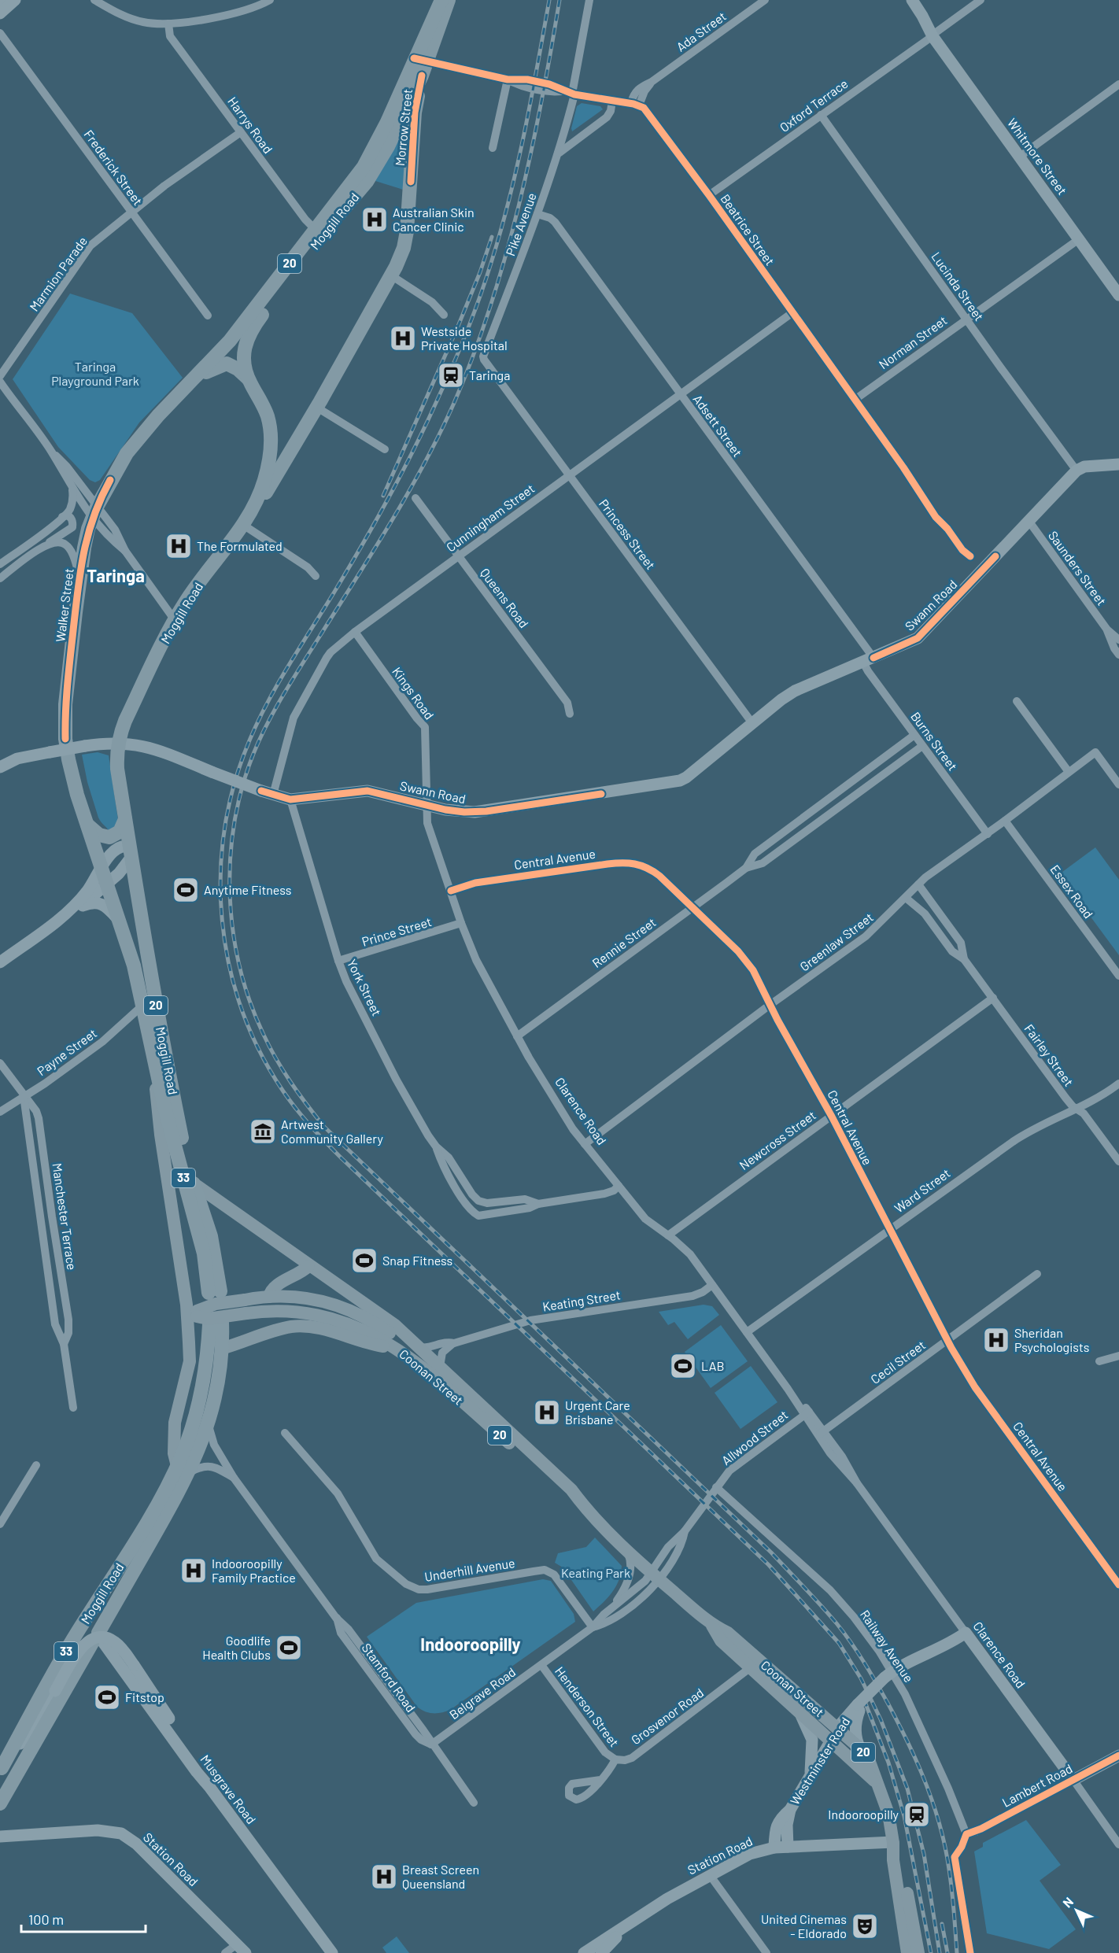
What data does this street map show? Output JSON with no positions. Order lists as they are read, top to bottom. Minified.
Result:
{"streets":{"highway":["Morrow Street","Moggill Road","20","Walker Street","33"],"main road":["Coonan Street","Westminster Road"],"street":["Ada Street","Oxford Terrace","Harrys Road","Whitmore Street","Frederick Street","Pike Avenue","Beatrice Street","Marmion Parade","Lucinda Street","Norman Street","Adsett Street","Cunningham Street","Princess Street","Saunders Street","Queens Road","Swann Road","Kings Road","Burns Street","Central Avenue","Essex Road","Prince Street","Greenlaw Street","Rennie Street","York Street","Payne Street","Fairley Street","Clarence Road","Newcross Street","Ward Street","Manchester Terrace","Keating Street","Cecil Street","Allwood Street","Underhill Avenue","Railway Avenue","Stamford Road","Belgrave Road","Henderson Street","Grosvenor Road","Lambert Road","Musgrave Road","Station Road"]},"crossings":[["Ada Street","Beatrice Street"],["Oxford Terrace","Whitmore Street"],["Oxford Terrace","Beatrice Street"],["Oxford Terrace","Lucinda Street"],["Harrys Road","Moggill Road"],["Harrys Road","Marmion Parade"],["Morrow Street","Moggill Road"],["Whitmore Street","Norman Street"],["Frederick Street","Marmion Parade"],["Moggill Road","Walker Street"],["Moggill Road","Swann Road"],["Moggill Road","Payne Street"],["Moggill Road","Coonan Street"],["Moggill Road","Stamford Road"],["Moggill Road","Musgrave Road"],["Pike Avenue","Adsett Street"],["Pike Avenue","Princess Street"],["Beatrice Street","Norman Street"],["Beatrice Street","Cunningham Street"],["Lucinda Street","Norman Street"],["Lucinda Street","Swann Road"],["Adsett Street","Cunningham Street"],["Adsett Street","Swann Road"],["Adsett Street","Burns Street"],["Cunningham Street","Princess Street"],["Cunningham Street","Queens Road"],["Cunningham Street","Swann Road"],["Cunningham Street","Kings Road"],["Princess Street","Swann Road"],["Saunders Street","Swann Road"],["Swann Road","Kings Road"],["Swann Road","Burns Street"],["Swann Road","York Street"],["Swann Road","Clarence Road"],["Kings Road","Clarence Road"],["Burns Street","Greenlaw Street"],["Burns Street","Rennie Street"],["Central Avenue","Greenlaw Street"],["Central Avenue","Rennie Street"],["Central Avenue","Clarence Road"],["Central Avenue","Newcross Street"],["Central Avenue","Ward Street"],["Central Avenue","Cecil Street"],["Essex Road","Greenlaw Street"],["Prince Street","York Street"],["Prince Street","Clarence Road"],["Greenlaw Street","Fairley Street"],["Greenlaw Street","Clarence Road"],["Rennie Street","Clarence Road"],["York Street","Clarence Road"],["Payne Street","Manchester Terrace"],["Fairley Street","Newcross Street"],["Fairley Street","Ward Street"],["Clarence Road","Newcross Street"],["Clarence Road","Ward Street"],["Clarence Road","Keating Street"],["Clarence Road","Cecil Street"],["Clarence Road","Allwood Street"],["Clarence Road","Lambert Road"],["Keating Street","Coonan Street"],["Coonan Street","Allwood Street"],["Coonan Street","Belgrave Road"],["Coonan Street","Grosvenor Road"],["Coonan Street","Westminster Road"],["Coonan Street","Station Road"],["Allwood Street","Railway Avenue"],["Allwood Street","Belgrave Road"],["Underhill Avenue","Belgrave Road"],["Railway Avenue","Lambert Road"],["Stamford Road","Belgrave Road"],["Belgrave Road","Henderson Street"],["Henderson Street","Grosvenor Road"],["Westminster Road","Station Road"]],"districts":["Taringa","Indooroopilly"],"parks":["Taringa Playground Park","Keating Park"],"places":{"hospital":["Australian Skin Cancer Clinic","Westside Private Hospital","The Formulated","Sheridan Psychologists","Urgent Care Brisbane","Indooroopilly Family Practice","Breast Screen Queensland"],"station":["Taringa","Indooroopilly"],"sports":["Anytime Fitness","Snap Fitness","LAB","Goodlife Health Clubs","Fitstop"],"museum":["Artwest Community Gallery"],"theatre":["United Cinemas - Eldorado"]},"scale_bar":"100 m","north":"top left"}
